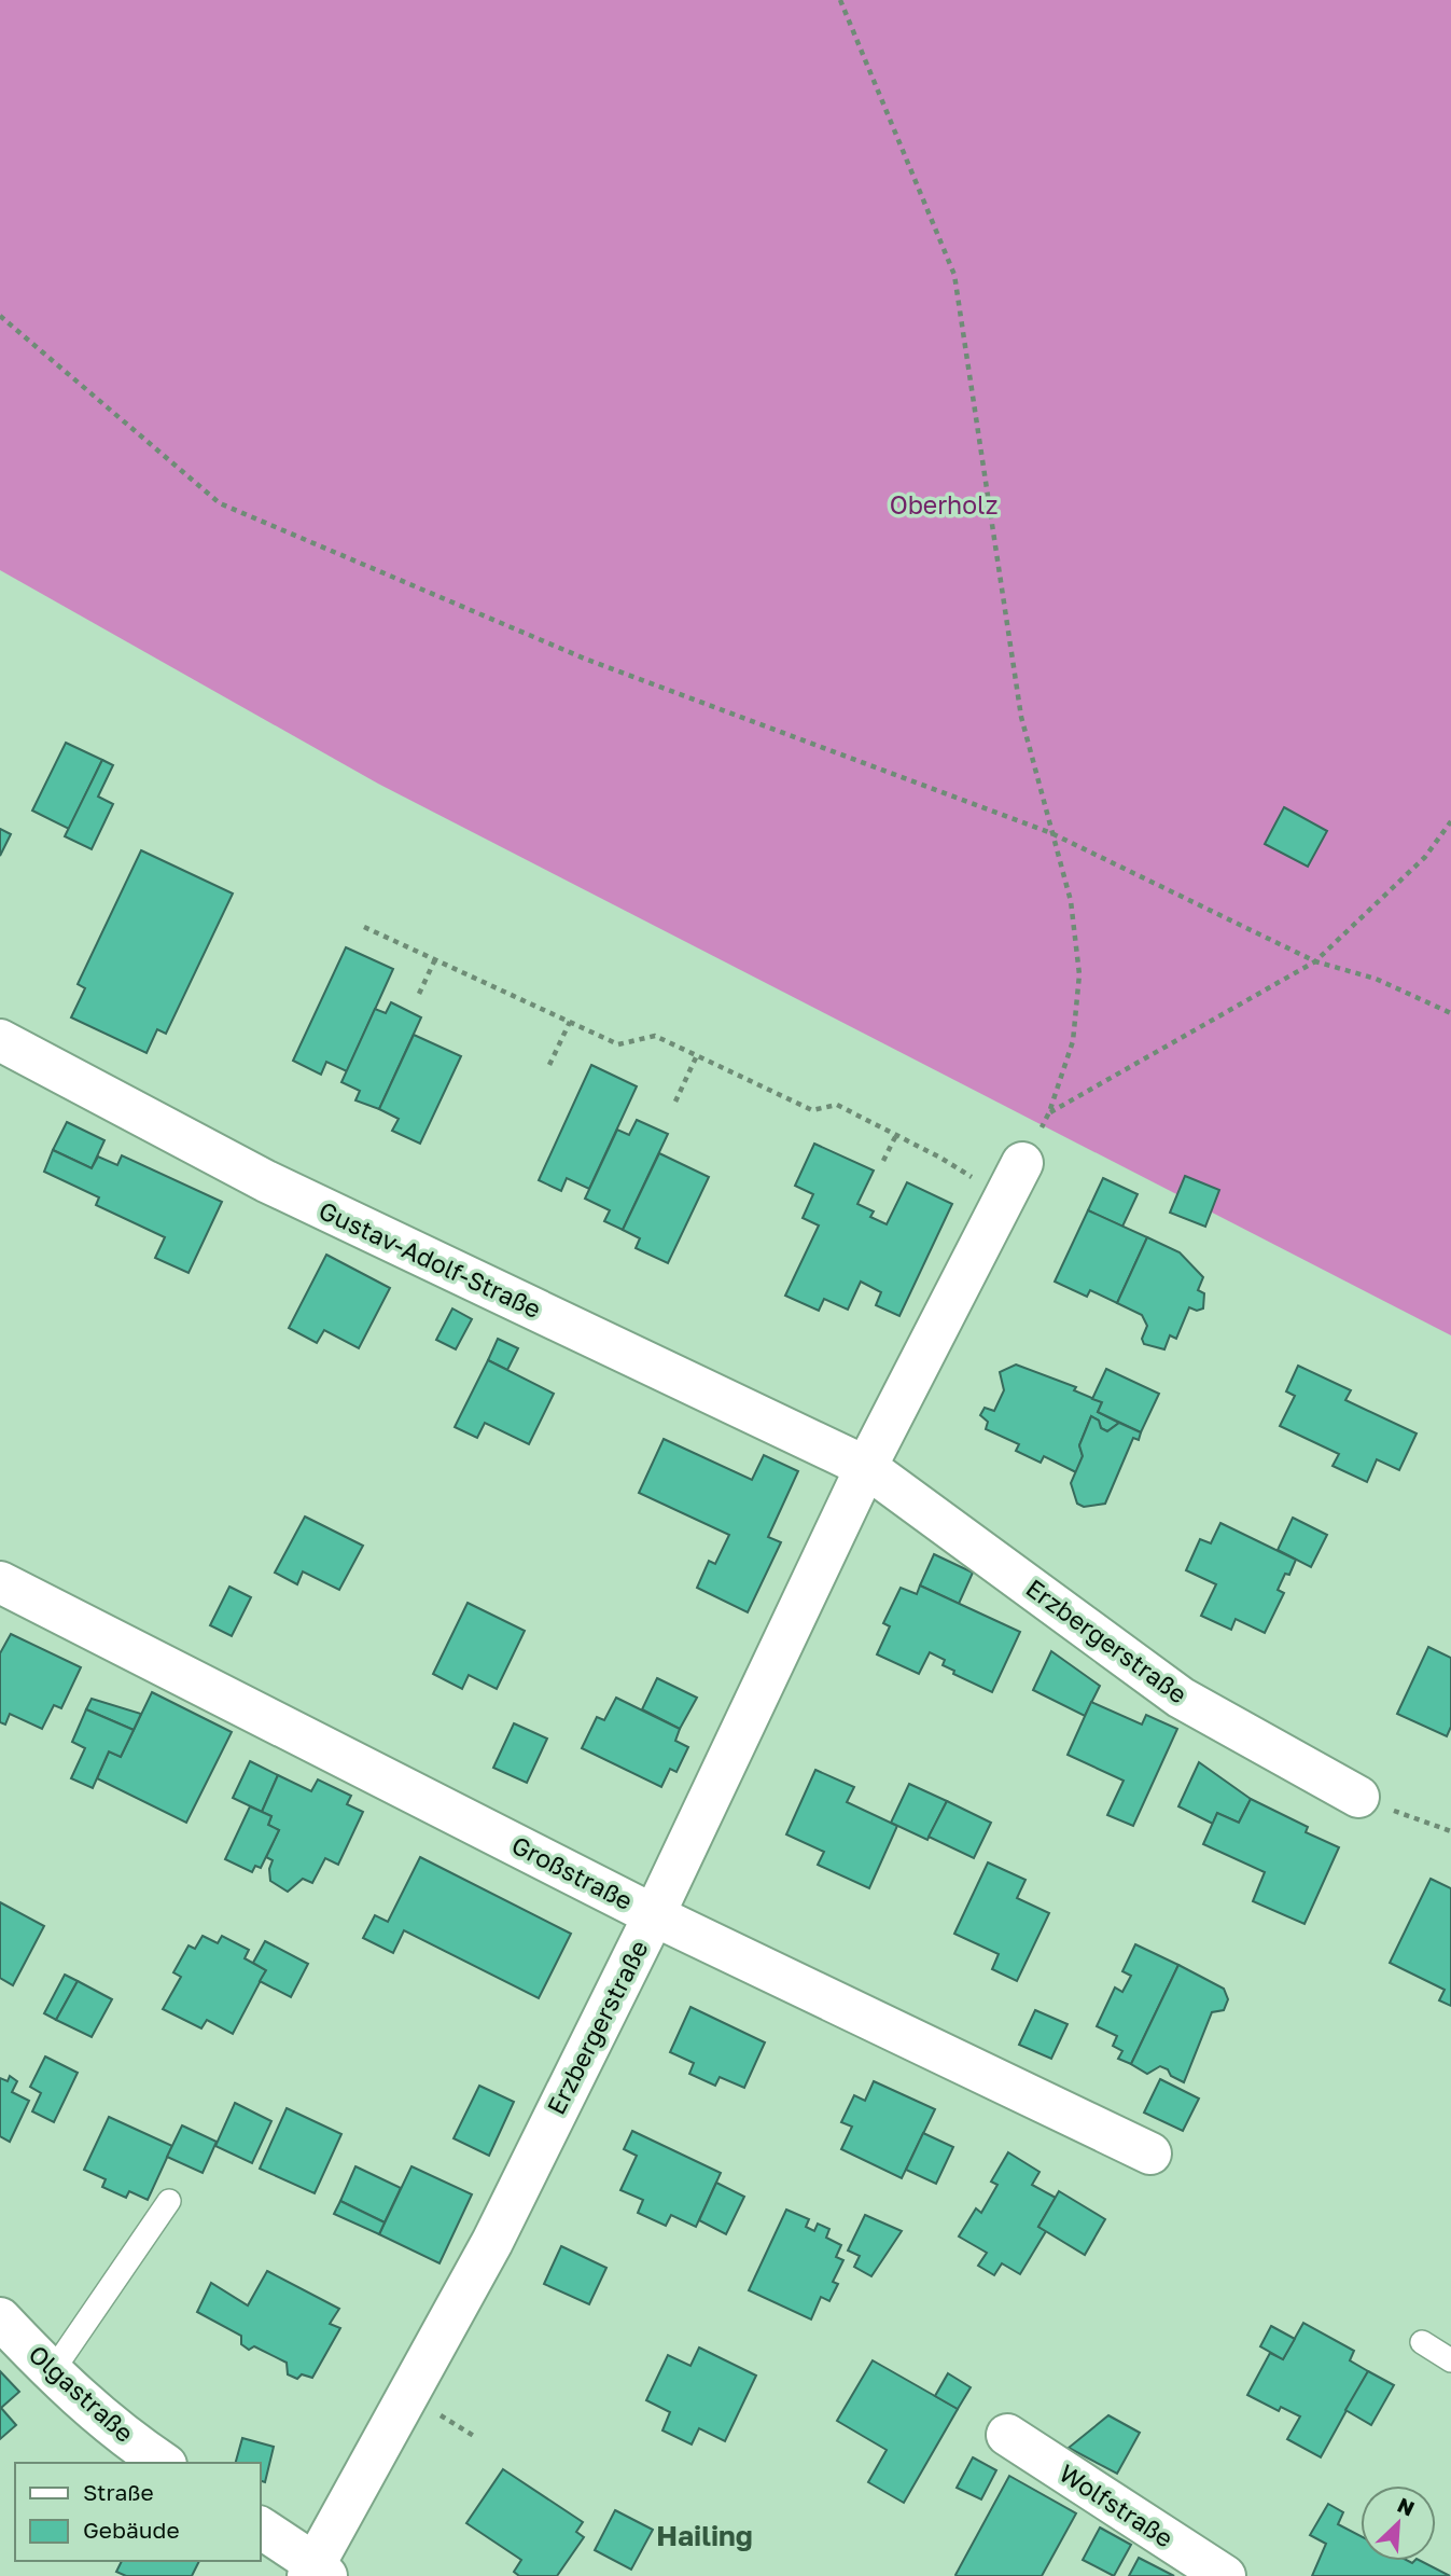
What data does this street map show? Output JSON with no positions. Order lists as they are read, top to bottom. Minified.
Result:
{"streets":{"street":["Gustav-Adolf-Straße","Erzbergerstraße","Großstraße","Olgastraße","Wolfstraße"]},"crossings":[["Gustav-Adolf-Straße","Erzbergerstraße"],["Erzbergerstraße","Großstraße"]],"districts":["Hailing"],"parks":["Oberholz"],"legend":["Straße","Gebäude"],"north":"top right"}
